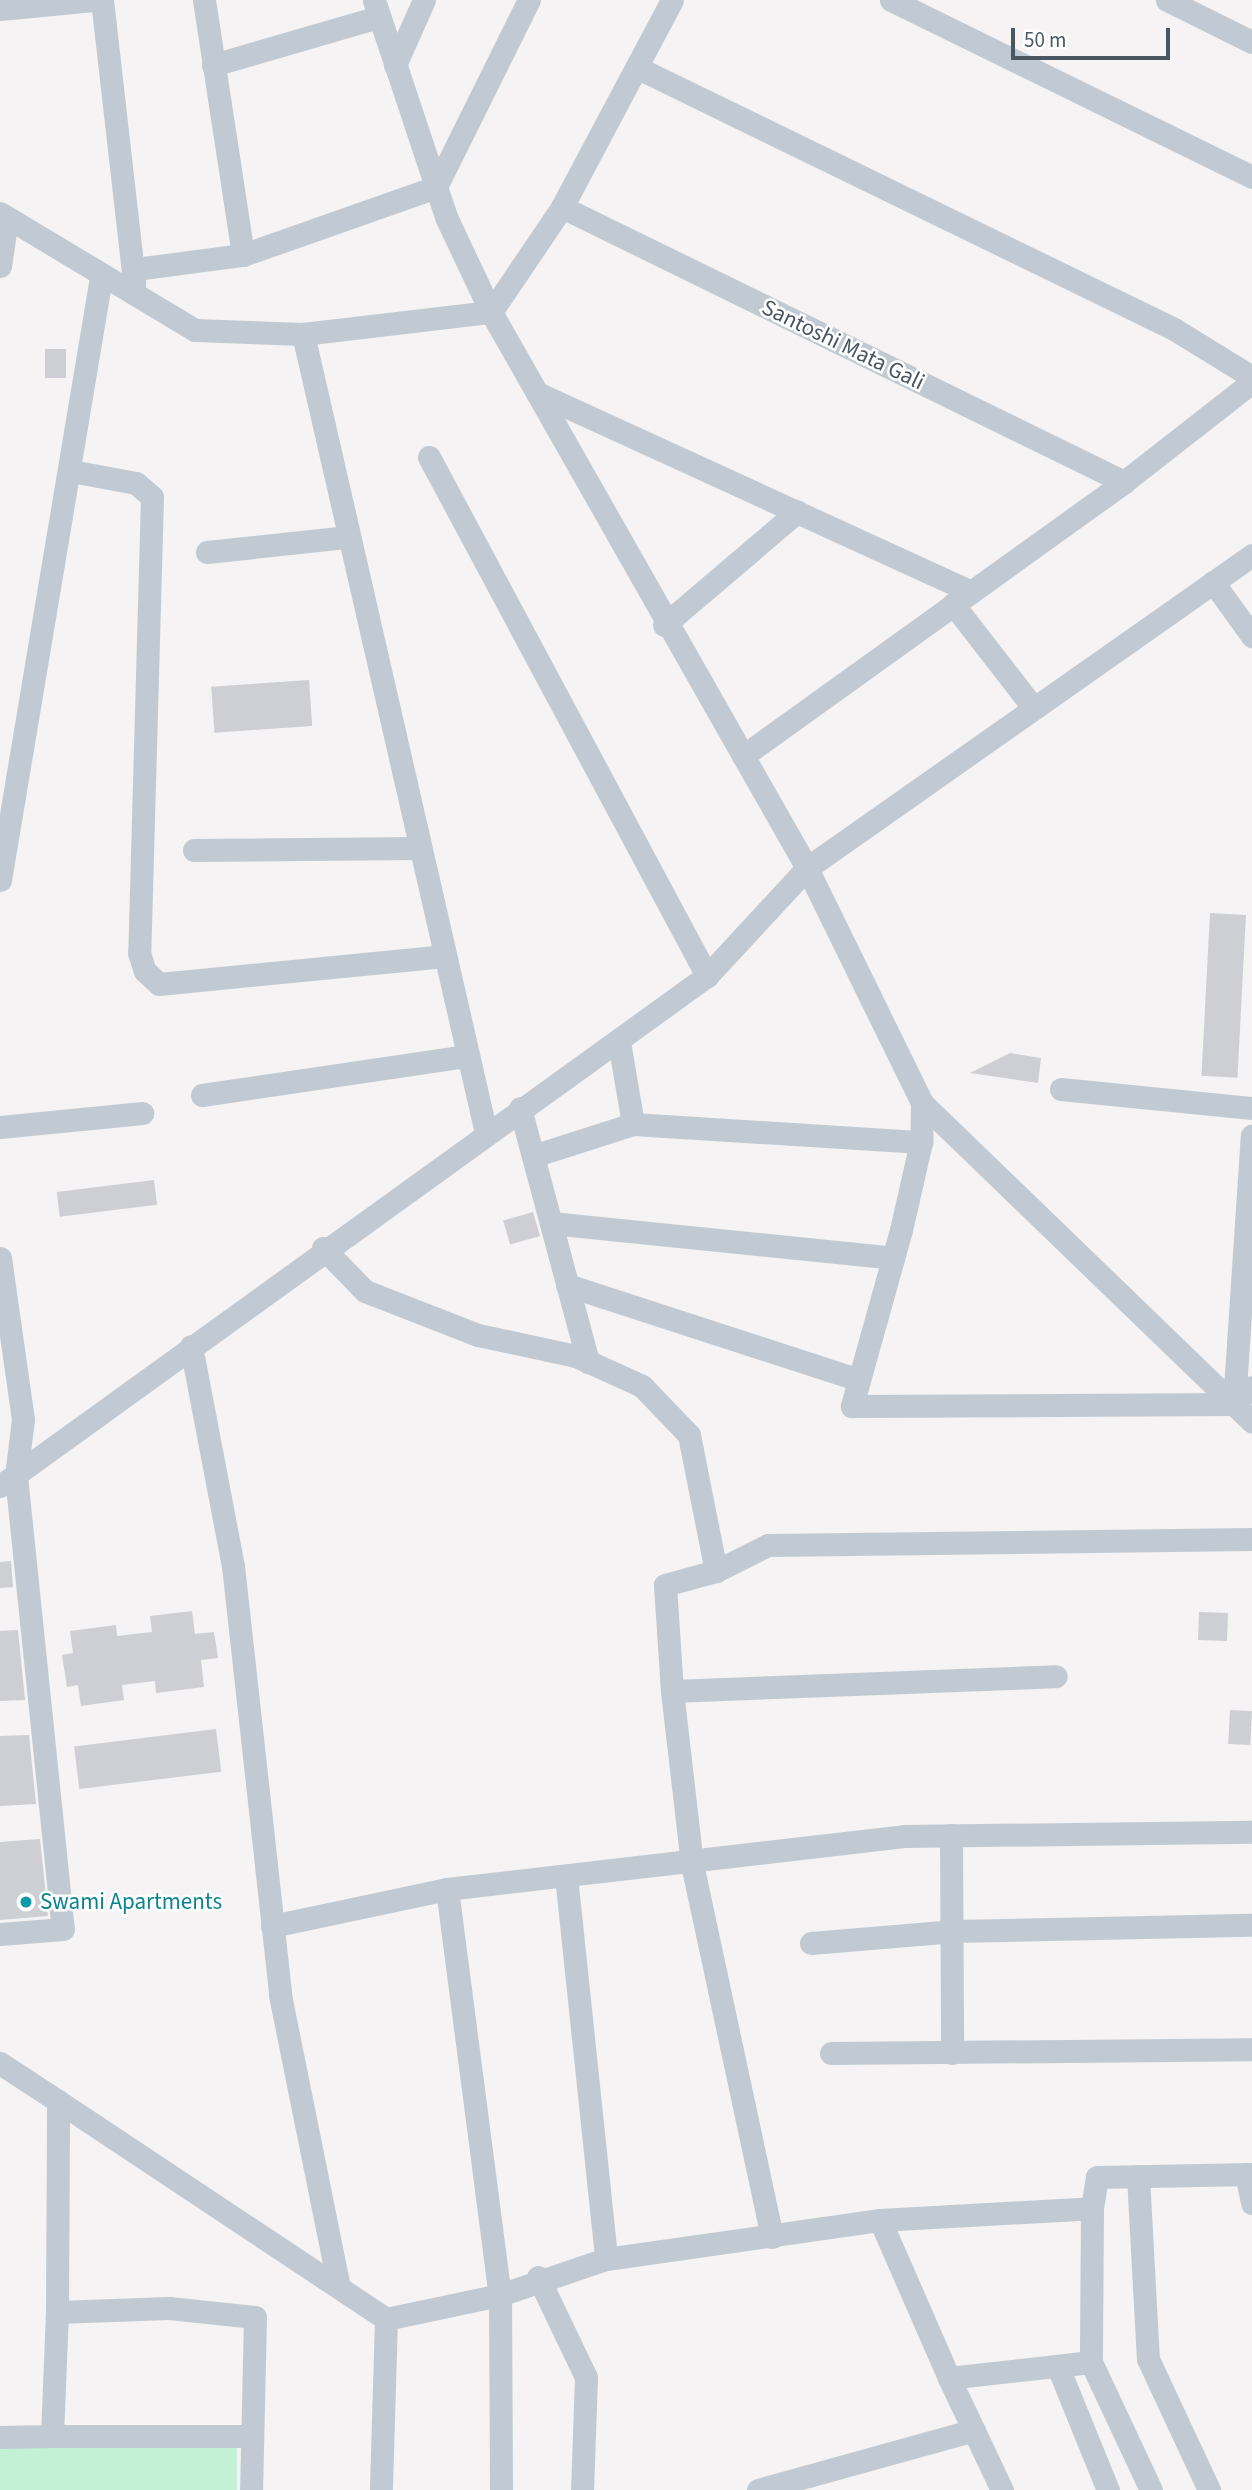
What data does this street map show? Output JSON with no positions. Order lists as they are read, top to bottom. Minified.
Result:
{"streets":{"street":["Santoshi Mata Gali"]},"places":["Swami Apartments"],"scale_bar":"50 m"}
